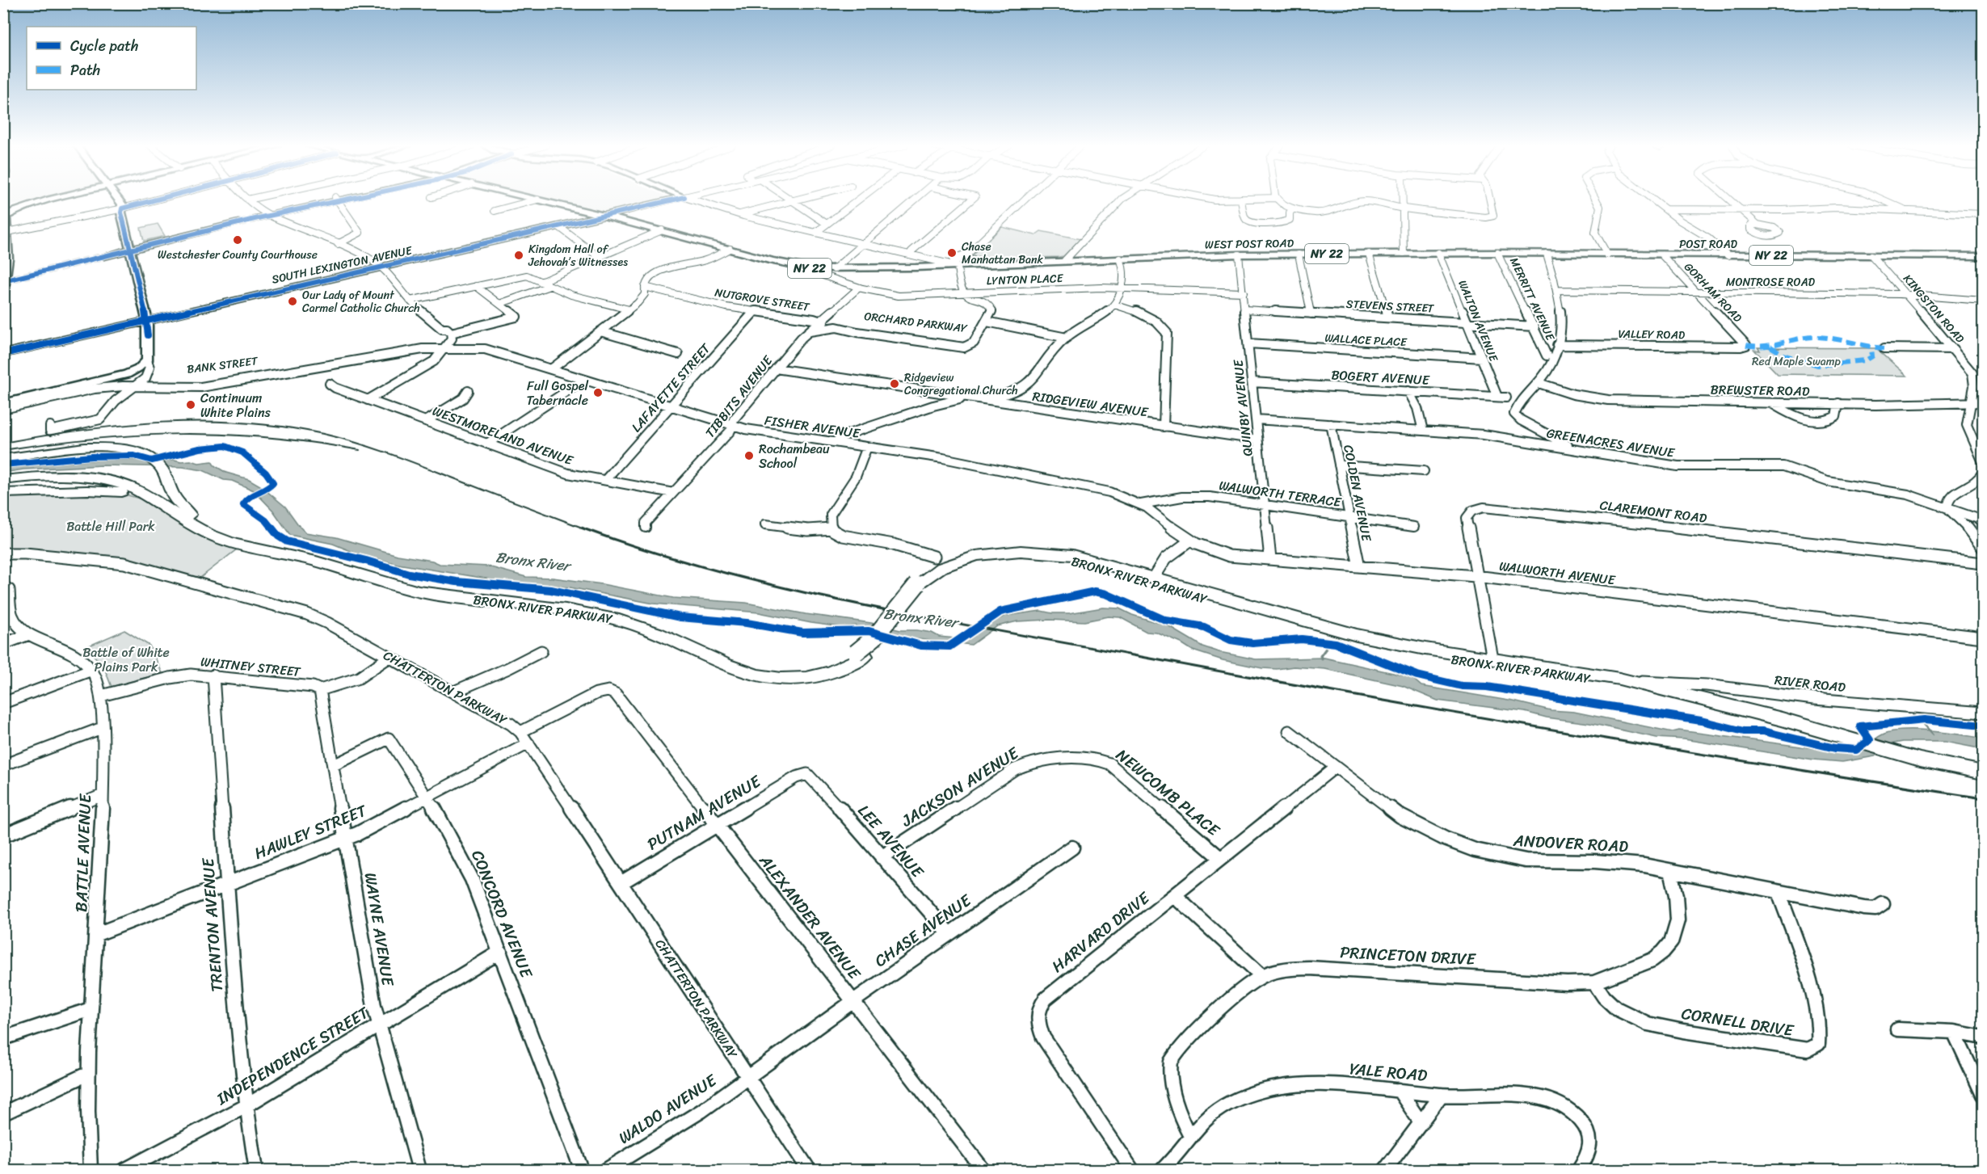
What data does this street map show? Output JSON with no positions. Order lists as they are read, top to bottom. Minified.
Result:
{"streets":{"highway":["BRONX RIVER PARKWAY"],"main road":["WEST POST ROAD","POST ROAD","NY 22","SOUTH LEXINGTON AVENUE","BANK STREET"],"street":["LYNTON PLACE","MONTROSE ROAD","GORHAM ROAD","MERRITT AVENUE","NUTGROVE STREET","STEVENS STREET","KINGSTON ROAD","WALTON AVENUE","ORCHARD PARKWAY","VALLEY ROAD","WALLACE PLACE","BOGERT AVENUE","LAFAYETTE STREET","BREWSTER ROAD","TIBBITS AVENUE","RIDGEVIEW AVENUE","QUINBY AVENUE","FISHER AVENUE","WESTMORELAND AVENUE","GREENACRES AVENUE","COLDEN AVENUE","WALWORTH TERRACE","CLAREMONT ROAD","WALWORTH AVENUE","WHITNEY STREET","RIVER ROAD","CHATTERTON PARKWAY","JACKSON AVENUE","NEWCOMB PLACE","PUTNAM AVENUE","HAWLEY STREET","LEE AVENUE","ANDOVER ROAD","BATTLE AVENUE","CONCORD AVENUE","ALEXANDER AVENUE","TRENTON AVENUE","WAYNE AVENUE","CHASE AVENUE","HARVARD DRIVE","PRINCETON DRIVE","CORNELL DRIVE","INDEPENDENCE STREET","YALE ROAD","WALDO AVENUE"]},"crossings":[["WEST POST ROAD","POST ROAD"],["WEST POST ROAD","NY 22"],["WEST POST ROAD","SOUTH LEXINGTON AVENUE"],["WEST POST ROAD","LYNTON PLACE"],["WEST POST ROAD","MERRITT AVENUE"],["WEST POST ROAD","WALTON AVENUE"],["WEST POST ROAD","QUINBY AVENUE"],["POST ROAD","GORHAM ROAD"],["POST ROAD","KINGSTON ROAD"],["NY 22","SOUTH LEXINGTON AVENUE"],["LYNTON PLACE","TIBBITS AVENUE"],["LYNTON PLACE","QUINBY AVENUE"],["MONTROSE ROAD","GORHAM ROAD"],["MONTROSE ROAD","KINGSTON ROAD"],["GORHAM ROAD","VALLEY ROAD"],["MERRITT AVENUE","STEVENS STREET"],["NUTGROVE STREET","ORCHARD PARKWAY"],["NUTGROVE STREET","LAFAYETTE STREET"],["NUTGROVE STREET","TIBBITS AVENUE"],["STEVENS STREET","WALTON AVENUE"],["STEVENS STREET","QUINBY AVENUE"],["KINGSTON ROAD","BREWSTER ROAD"],["WALTON AVENUE","WALLACE PLACE"],["WALTON AVENUE","BOGERT AVENUE"],["ORCHARD PARKWAY","TIBBITS AVENUE"],["WALLACE PLACE","QUINBY AVENUE"],["BANK STREET","FISHER AVENUE"],["BOGERT AVENUE","QUINBY AVENUE"],["LAFAYETTE STREET","FISHER AVENUE"],["LAFAYETTE STREET","WESTMORELAND AVENUE"],["TIBBITS AVENUE","RIDGEVIEW AVENUE"],["TIBBITS AVENUE","FISHER AVENUE"],["TIBBITS AVENUE","WESTMORELAND AVENUE"],["RIDGEVIEW AVENUE","QUINBY AVENUE"],["QUINBY AVENUE","GREENACRES AVENUE"],["QUINBY AVENUE","WALWORTH TERRACE"],["QUINBY AVENUE","WALWORTH AVENUE"],["FISHER AVENUE","WALWORTH TERRACE"],["FISHER AVENUE","WALWORTH AVENUE"],["GREENACRES AVENUE","COLDEN AVENUE"],["COLDEN AVENUE","WALWORTH TERRACE"],["COLDEN AVENUE","WALWORTH AVENUE"],["WALWORTH TERRACE","WALWORTH AVENUE"],["CLAREMONT ROAD","WALWORTH AVENUE"],["CLAREMONT ROAD","BRONX RIVER PARKWAY"],["BRONX RIVER PARKWAY","RIVER ROAD"],["WHITNEY STREET","CHATTERTON PARKWAY"],["WHITNEY STREET","BATTLE AVENUE"],["WHITNEY STREET","TRENTON AVENUE"],["WHITNEY STREET","WAYNE AVENUE"],["CHATTERTON PARKWAY","PUTNAM AVENUE"],["CHATTERTON PARKWAY","HAWLEY STREET"],["CHATTERTON PARKWAY","ALEXANDER AVENUE"],["CHATTERTON PARKWAY","CHASE AVENUE"],["CHATTERTON PARKWAY","WALDO AVENUE"],["JACKSON AVENUE","NEWCOMB PLACE"],["JACKSON AVENUE","LEE AVENUE"],["NEWCOMB PLACE","HARVARD DRIVE"],["PUTNAM AVENUE","LEE AVENUE"],["PUTNAM AVENUE","ALEXANDER AVENUE"],["HAWLEY STREET","BATTLE AVENUE"],["HAWLEY STREET","CONCORD AVENUE"],["HAWLEY STREET","TRENTON AVENUE"],["HAWLEY STREET","WAYNE AVENUE"],["LEE AVENUE","CHASE AVENUE"],["ANDOVER ROAD","HARVARD DRIVE"],["ANDOVER ROAD","PRINCETON DRIVE"],["ANDOVER ROAD","CORNELL DRIVE"],["CONCORD AVENUE","WAYNE AVENUE"],["CONCORD AVENUE","INDEPENDENCE STREET"],["ALEXANDER AVENUE","CHASE AVENUE"],["TRENTON AVENUE","INDEPENDENCE STREET"],["WAYNE AVENUE","INDEPENDENCE STREET"],["CHASE AVENUE","WALDO AVENUE"],["PRINCETON DRIVE","CORNELL DRIVE"],["PRINCETON DRIVE","YALE ROAD"]],"water":["Bronx River"],"parks":["Red Maple Swamp","Battle Hill Park","Battle of White Plains Park"],"places":["Westchester County Courthouse","Chase Manhattan Bank","Kingdom Hall of Jehovah’s Witnesses","Our Lady of Mount Carmel Catholic Church","Ridgeview Congregational Church","Full Gospel Tabernacle","Continuum White Plains","Rochambeau School"],"legend":["Cycle path","Path"]}
